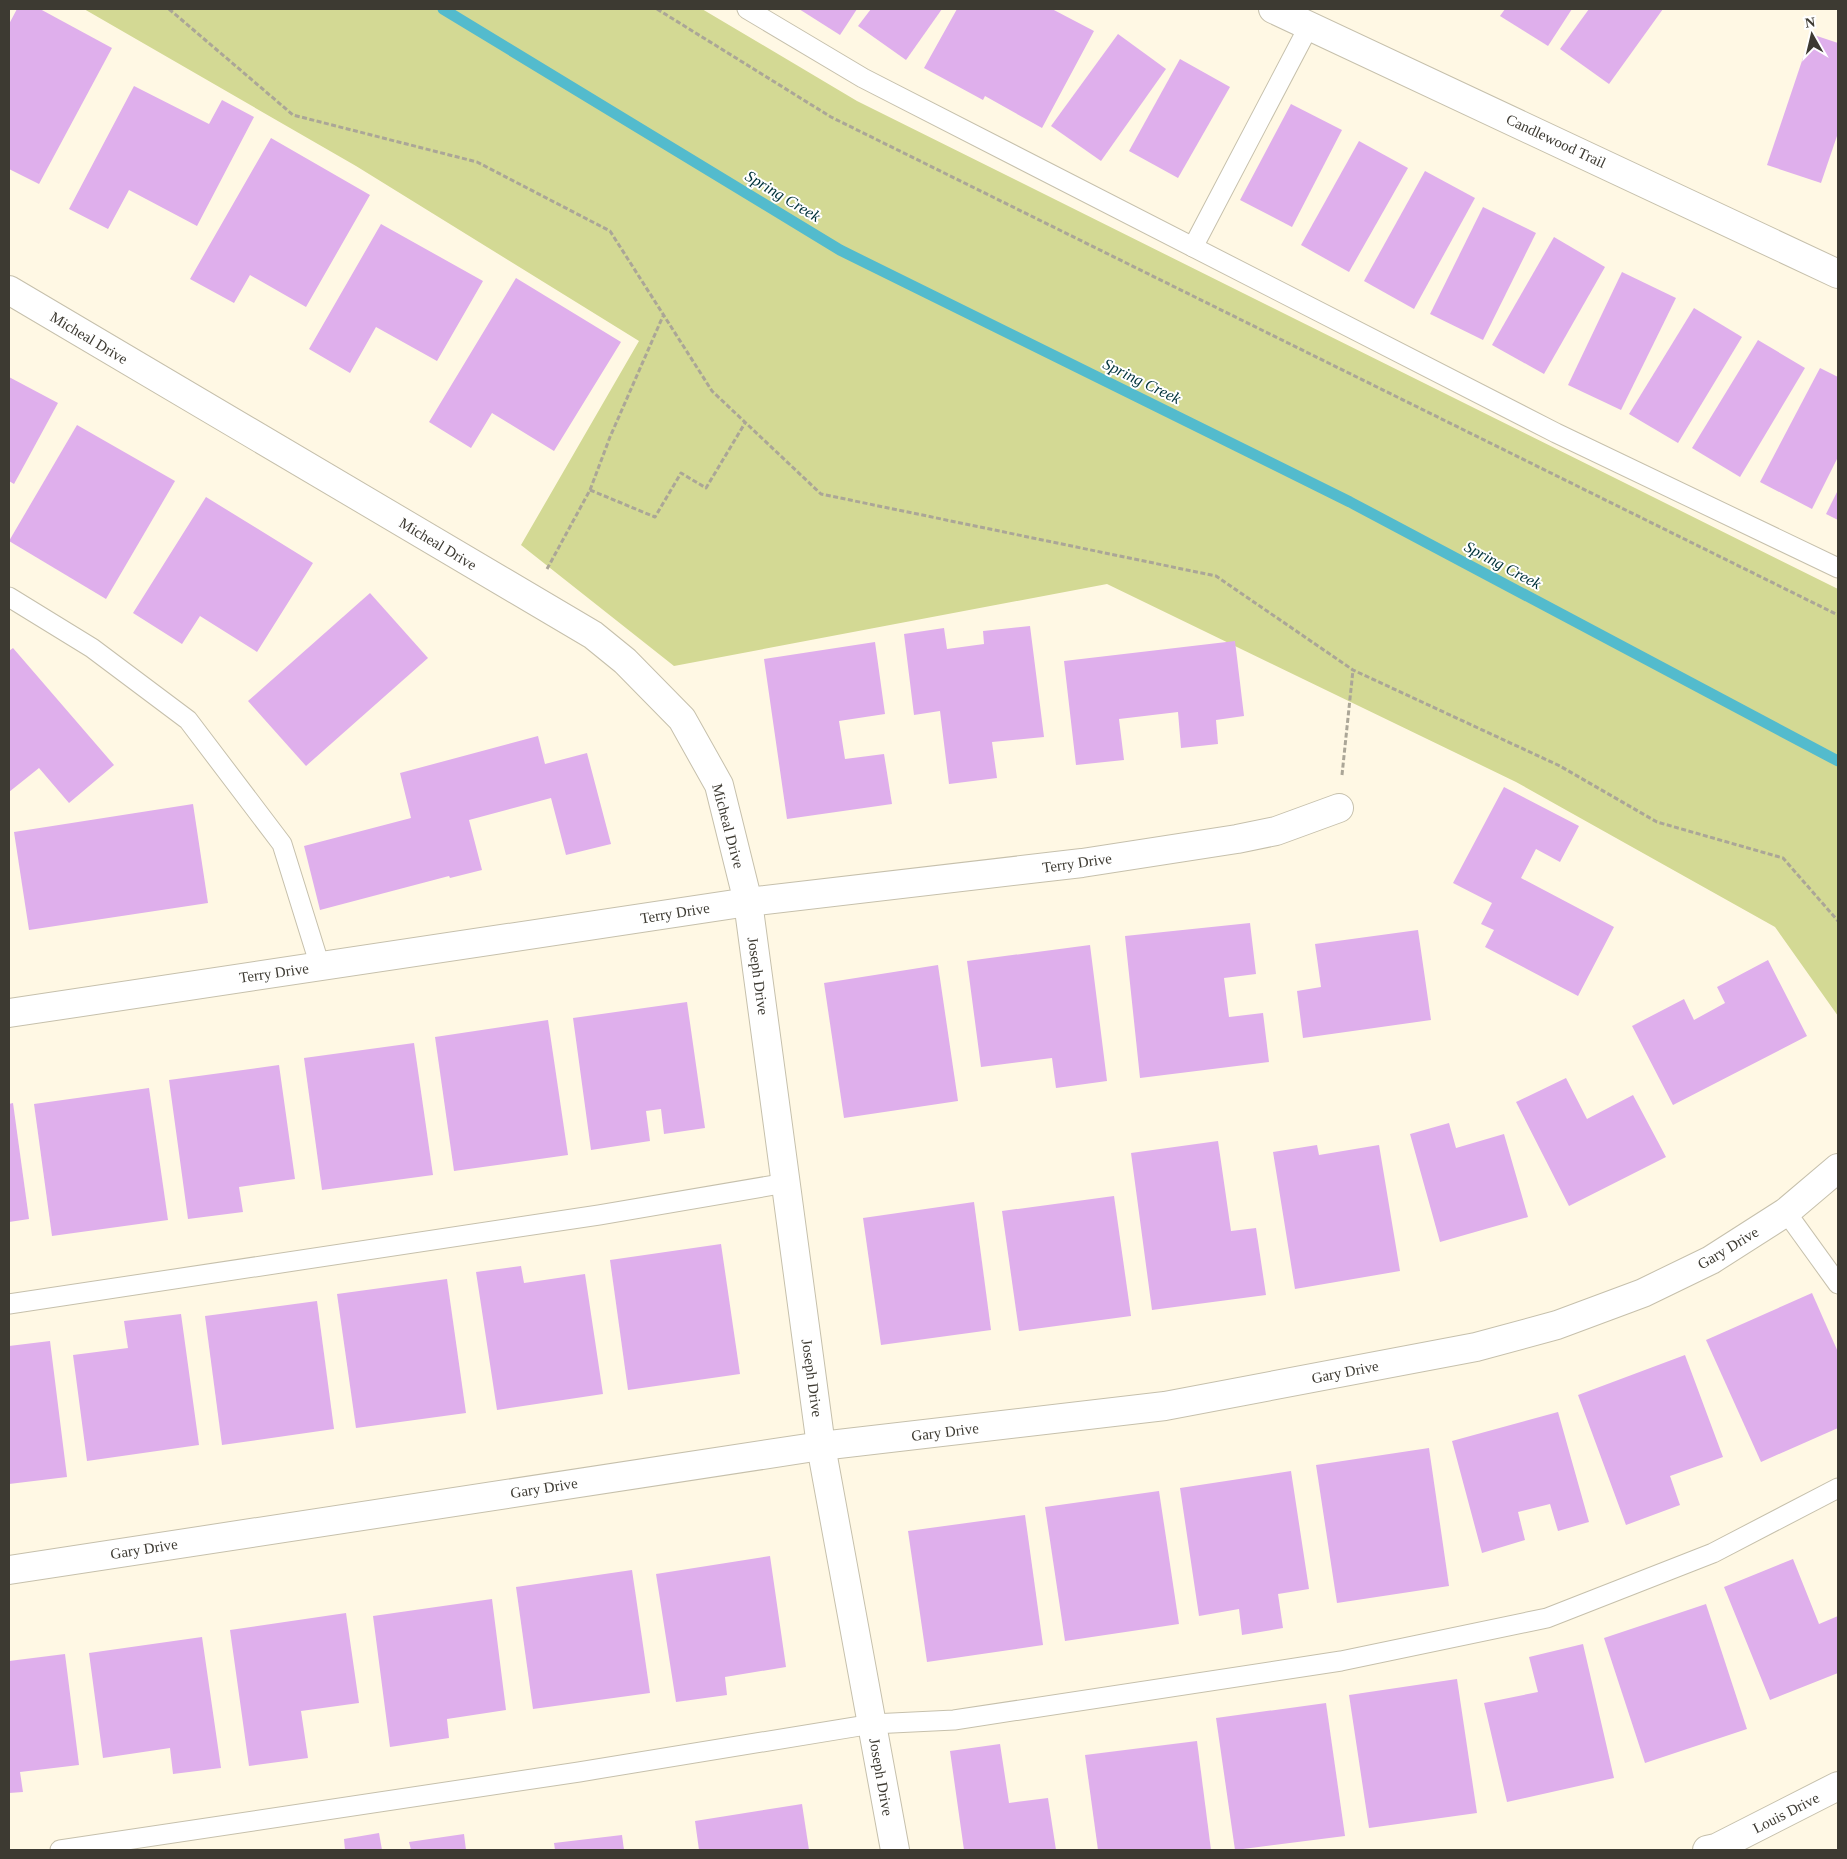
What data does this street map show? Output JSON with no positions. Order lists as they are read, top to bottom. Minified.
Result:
{"streets":{"street":["Candlewood Trail","Micheal Drive","Terry Drive","Joseph Drive","Gary Drive","Louis Drive"]},"crossings":[["Micheal Drive","Terry Drive"],["Micheal Drive","Joseph Drive"],["Terry Drive","Joseph Drive"],["Joseph Drive","Gary Drive"]],"water":["Spring Creek"],"north":"top"}
